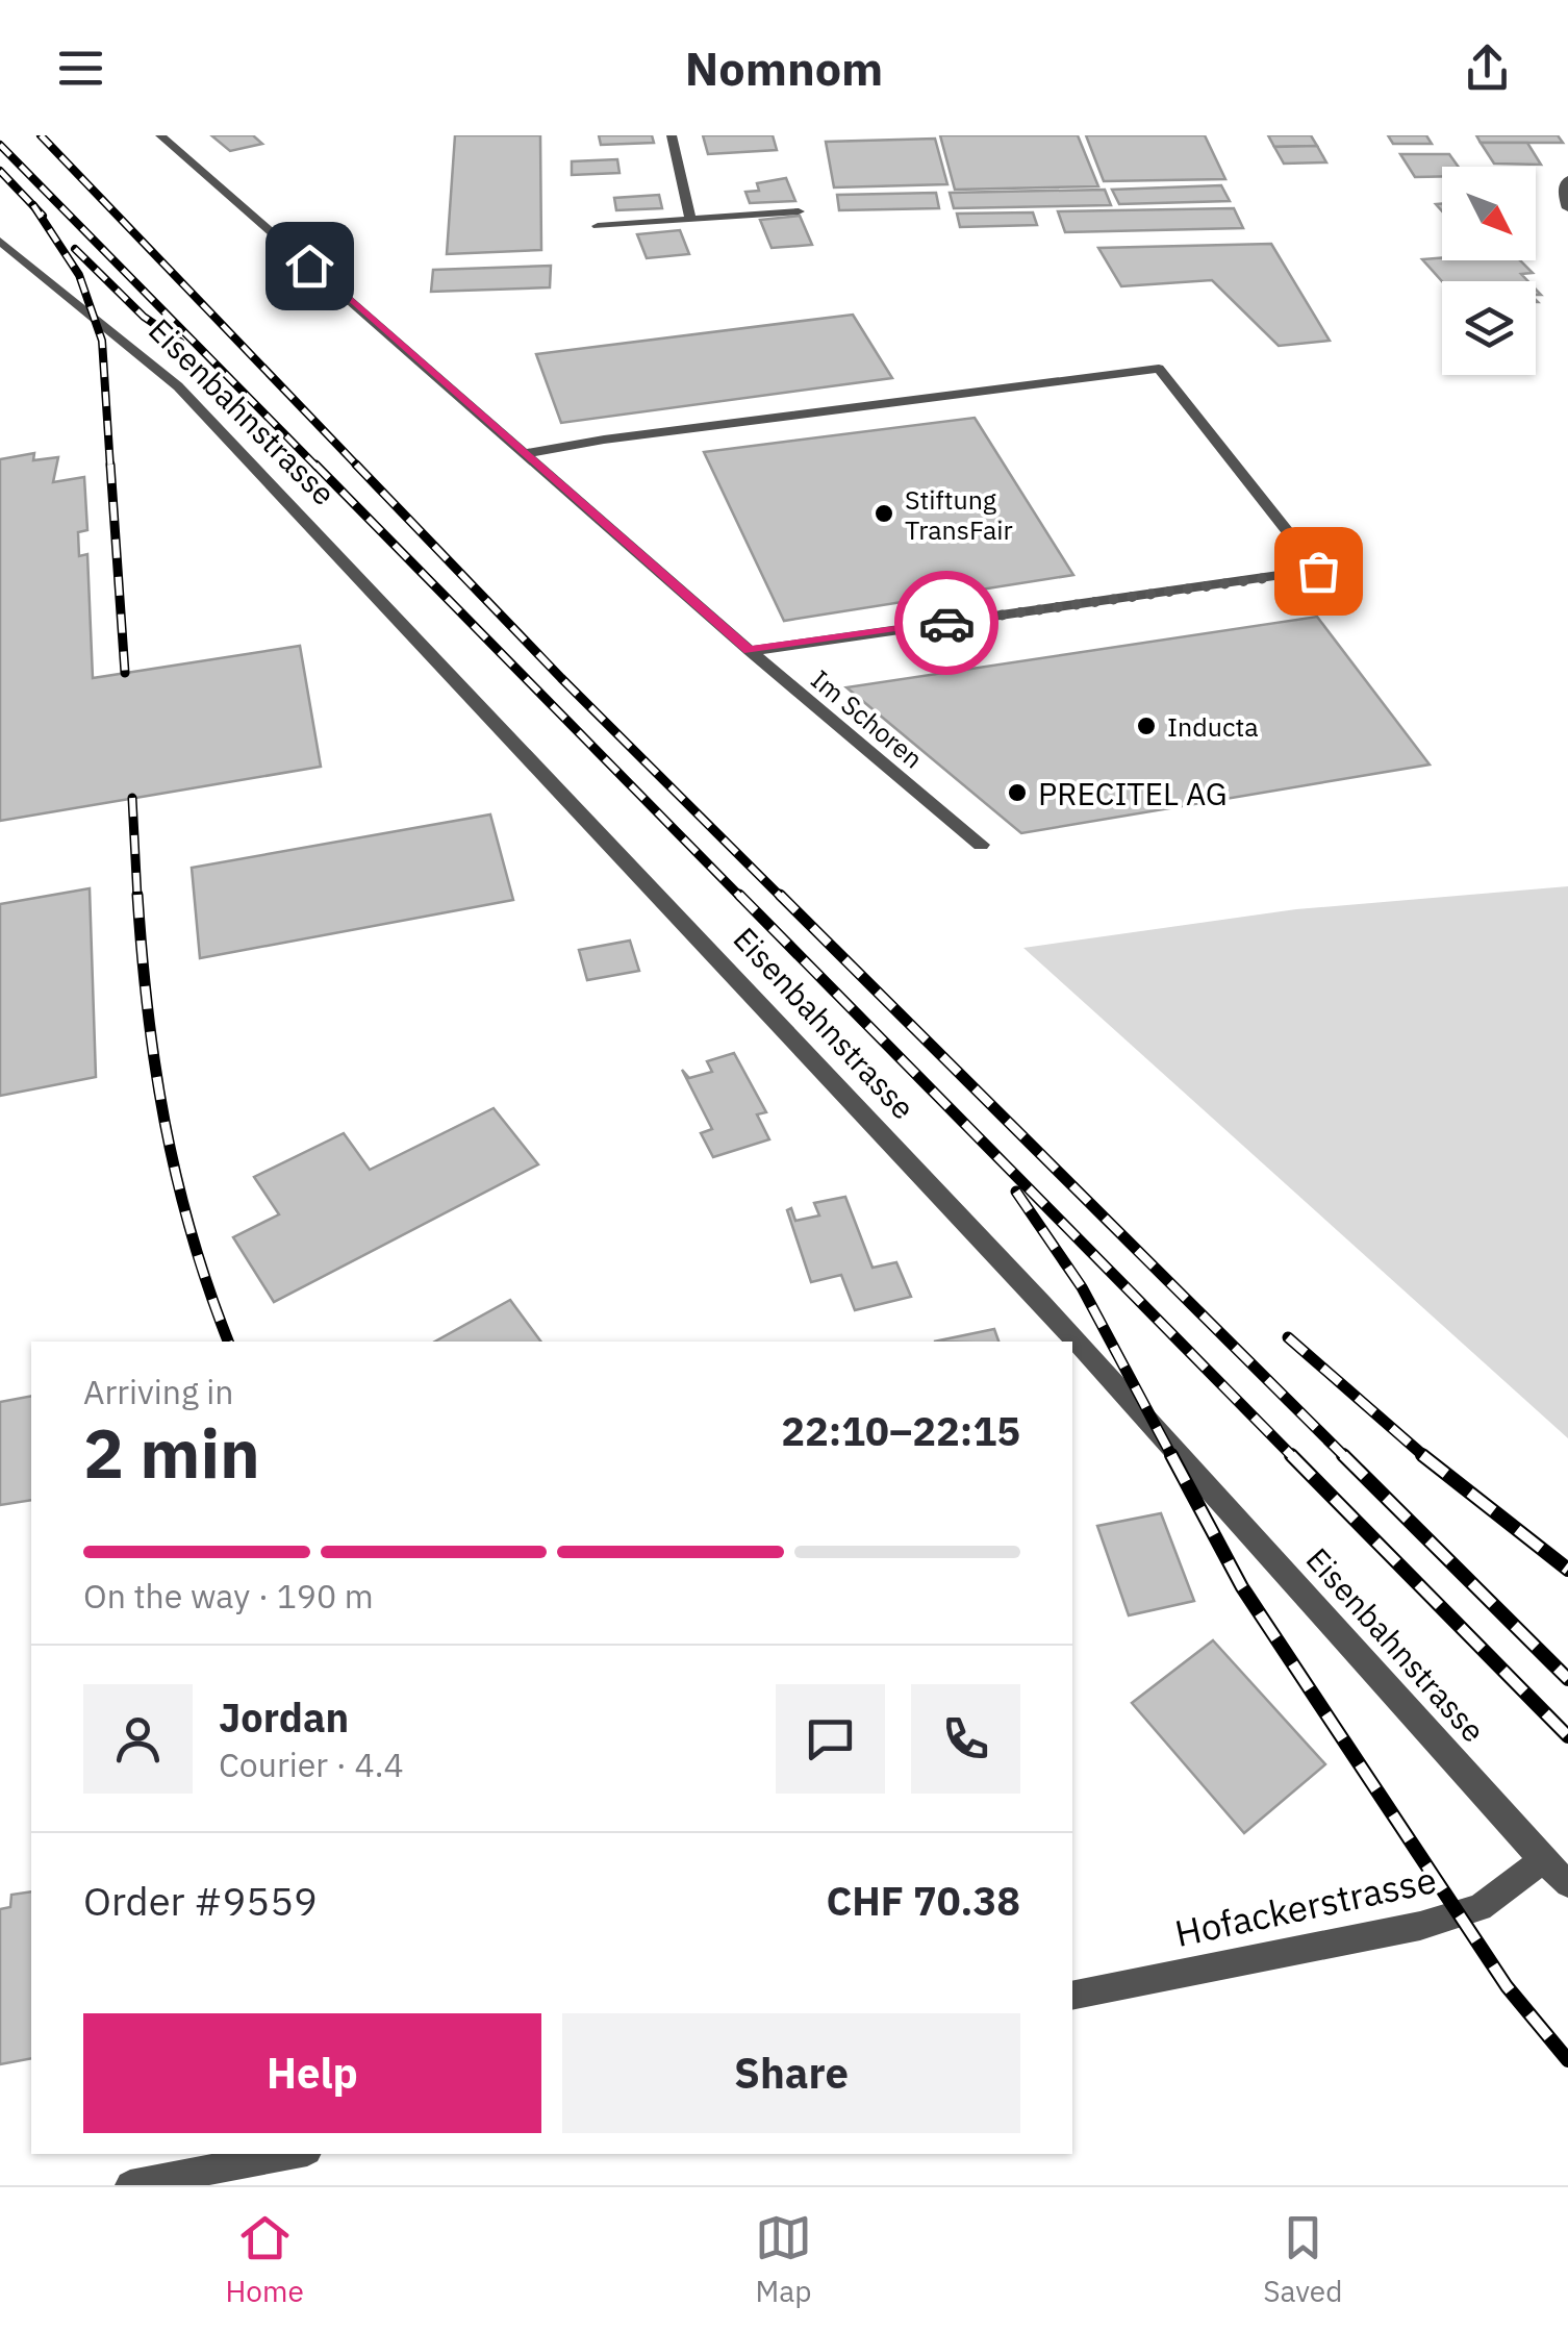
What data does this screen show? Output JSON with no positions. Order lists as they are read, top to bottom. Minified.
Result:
{"streets":{"street":["Eisenbahnstrasse","Im Schoren","Hofackerstrasse"]},"crossings":[["Eisenbahnstrasse","Hofackerstrasse"]],"places":["Stiftung TransFair","Inducta","PRECITEL AG"],"north":"bottom right","page":{"header":"Nomnom","heading":["2 min","Arriving in","22:10–22:15"],"panel":["Jordan","Courier · 4.4","Order #9559","CHF 70.38"],"bar":"On the way · 190 m","buttons":["Help","Share"],"tabs":["Home","Map","Saved"]}}
